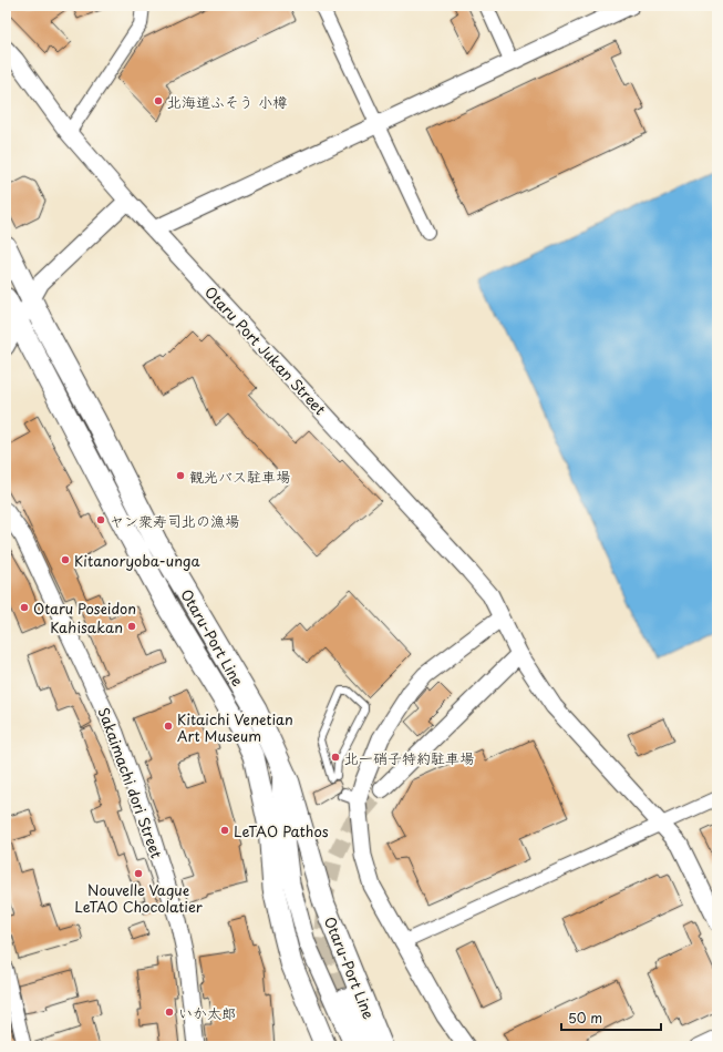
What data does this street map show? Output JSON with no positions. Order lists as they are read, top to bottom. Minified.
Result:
{"streets":{"main road":["Otaru-Port Line"],"street":["Otaru Port Jukan Street","Sakaimachi dori Street"]},"places":["北海道ふそう 小樽","観光バス駐車場","ヤン衆寿司北の漁場","Kitanoryoba-unga","Otaru Poseidon","Kahisakan","Kitaichi Venetian Art Museum","北一硝子特約駐車場","LeTAO Pathos","Nouvelle Vague LeTAO Chocolatier","いか太郎"],"scale_bar":"50 m"}
